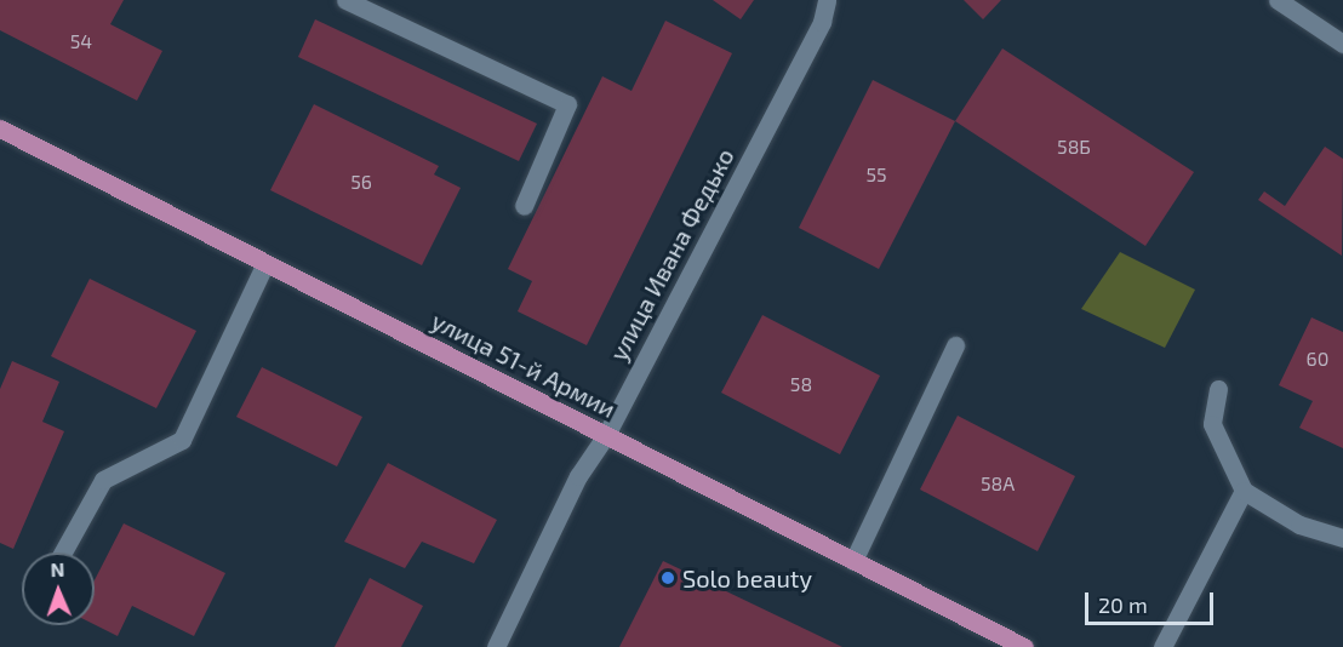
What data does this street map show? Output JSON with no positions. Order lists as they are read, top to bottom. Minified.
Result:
{"streets":{"main road":["улица 51-й Армии"],"street":["улица Ивана Федько"]},"crossings":[["улица Ивана Федько","улица 51-й Армии"]],"places":["Solo beauty"],"house_numbers":["54","58Б","55","56","60","58","58А"],"scale_bar":"20 m","north":"top"}
